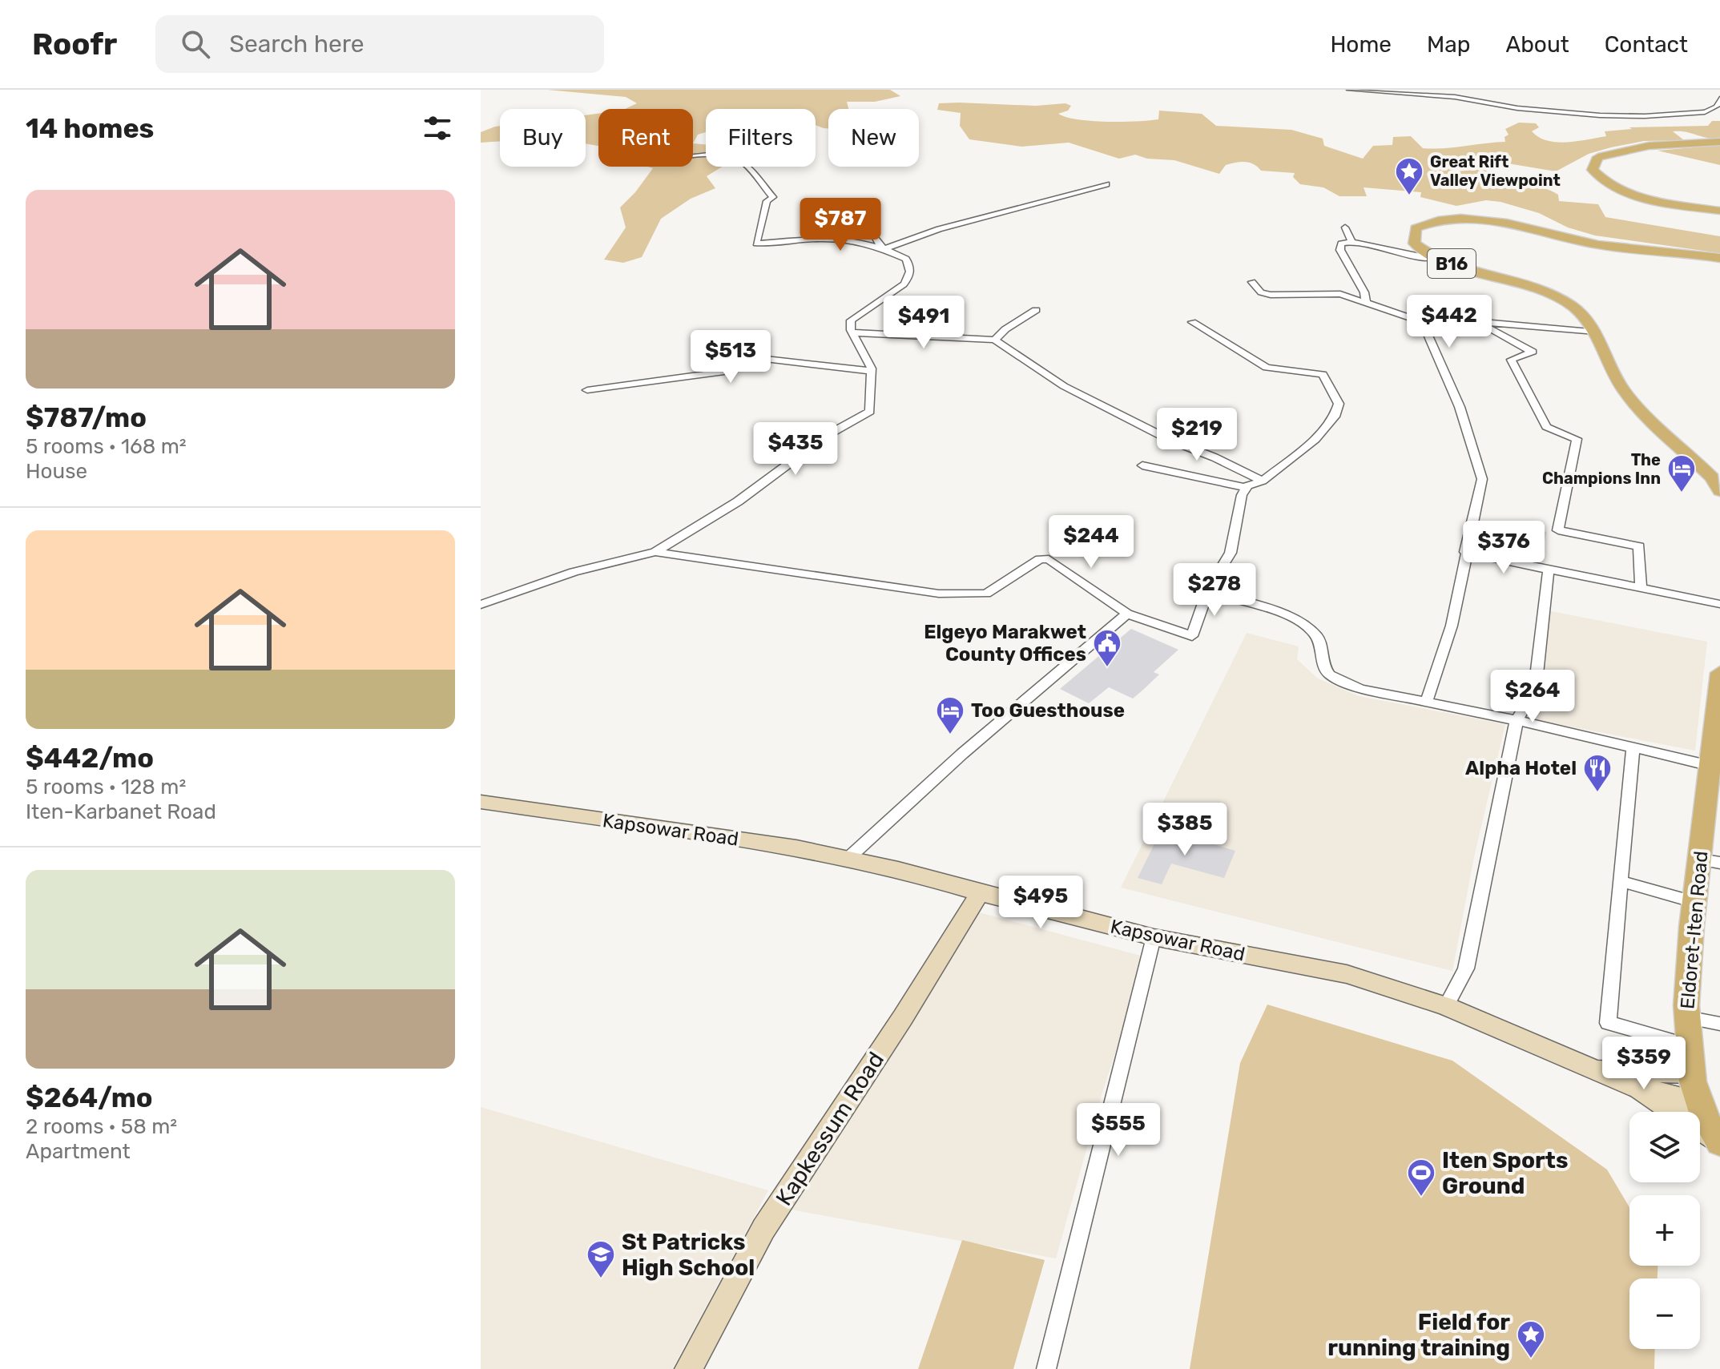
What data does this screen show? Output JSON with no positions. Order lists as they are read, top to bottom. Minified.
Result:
{"streets":{"main road":["B16","Kapsowar Road","Eldoret-Iten Road","Kapkessum Road"]},"crossings":[["Kapsowar Road","Eldoret-Iten Road"],["Kapsowar Road","Kapkessum Road"]],"places":{"place":["Great Rift Valley Viewpoint","Field for running training"],"hotel":["The Champions Inn","Too Guesthouse"],"public building":["Elgeyo Marakwet County Offices"],"restaurant":["Alpha Hotel"],"sports":["Iten Sports Ground"],"school or university":["St Patricks High School"]},"page":{"header":"Roofr","search":"Search here","nav":["Home","Map","About","Contact"],"heading":"14 homes","chip":["Buy","Rent","Filters","New"],"list":[{"name":"$787/mo","note":"5 rooms · 168 m² · House"},{"name":"$442/mo","note":"5 rooms · 128 m² · Iten-Karbanet Road"},{"name":"$264/mo","note":"2 rooms · 58 m² · Apartment"}],"price":["$787","$442","$491","$513","$219","$435","$244","$376","$278","$264","$385","$495","$359","$555"],"map_buttons":["+","−"]}}
